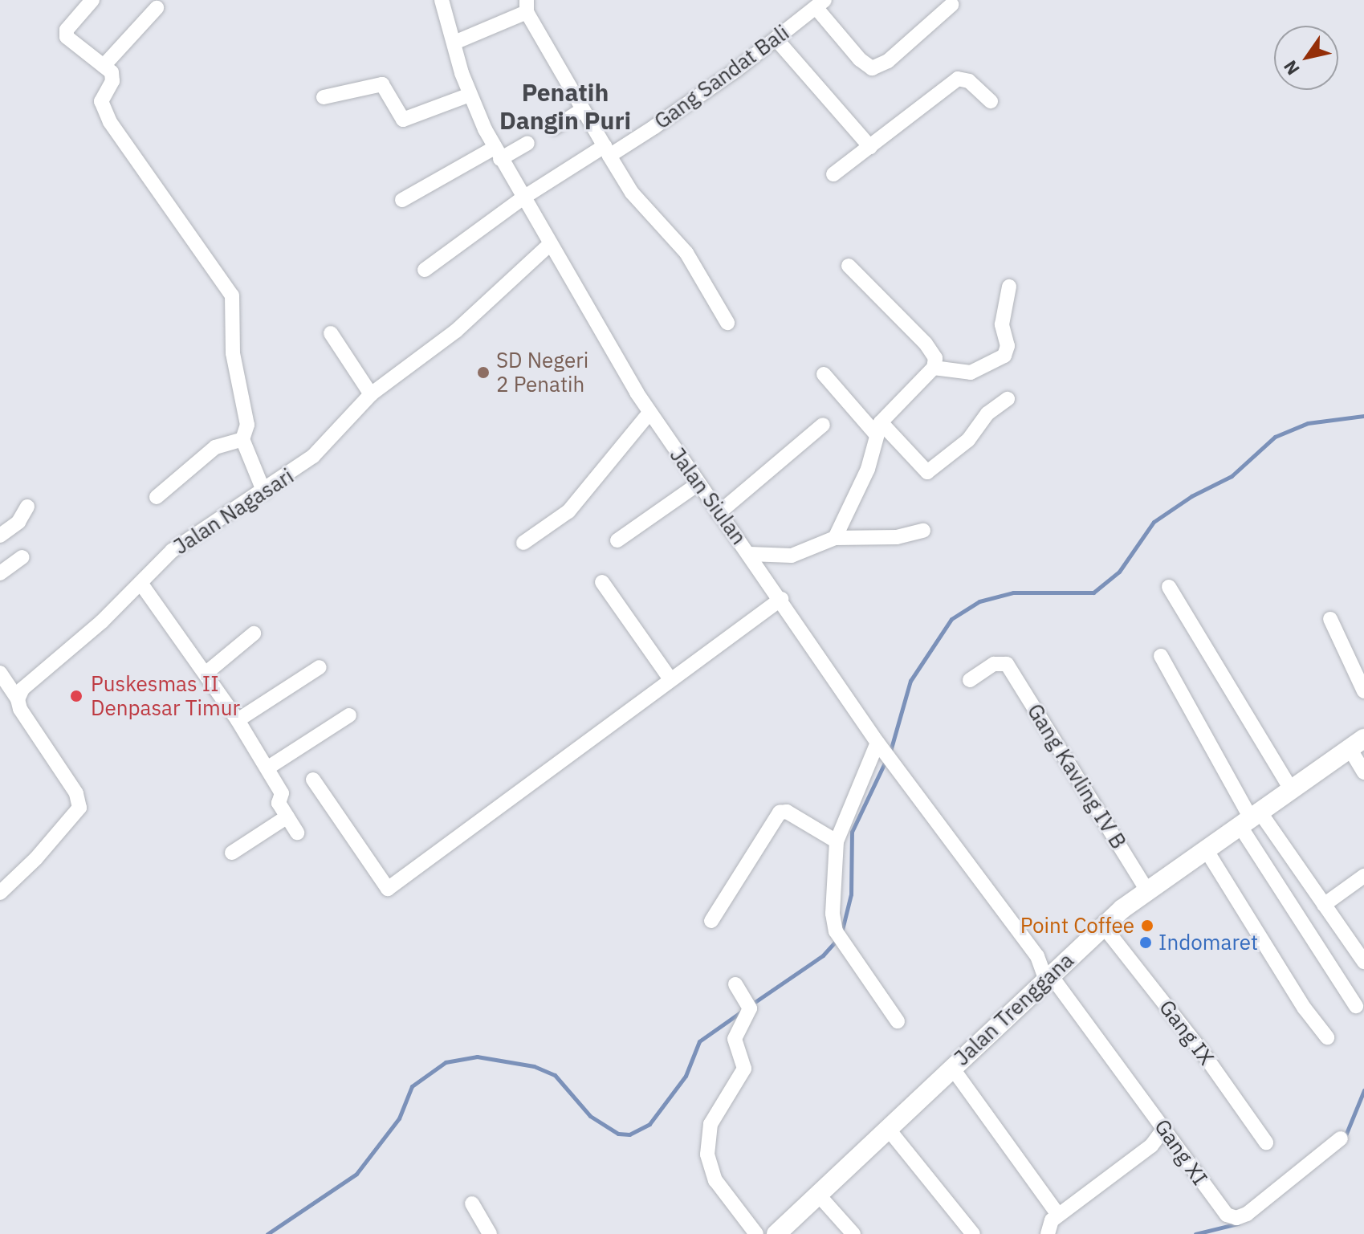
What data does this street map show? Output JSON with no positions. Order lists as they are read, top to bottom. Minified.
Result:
{"streets":{"main road":["Jalan Trenggana"],"street":["Gang Sandat Bali","Jalan Siulan","Jalan Nagasari","Gang Kavling IV B","Gang IX","Gang XI"]},"crossings":[["Gang Sandat Bali","Jalan Siulan"],["Jalan Siulan","Jalan Nagasari"],["Jalan Siulan","Jalan Trenggana"],["Jalan Siulan","Gang XI"],["Gang Kavling IV B","Jalan Trenggana"],["Jalan Trenggana","Gang IX"],["Jalan Trenggana","Gang XI"]],"districts":["Penatih Dangin Puri"],"places":["SD Negeri 2 Penatih","Puskesmas II Denpasar Timur","Point Coffee","Indomaret"],"north":"bottom left"}
